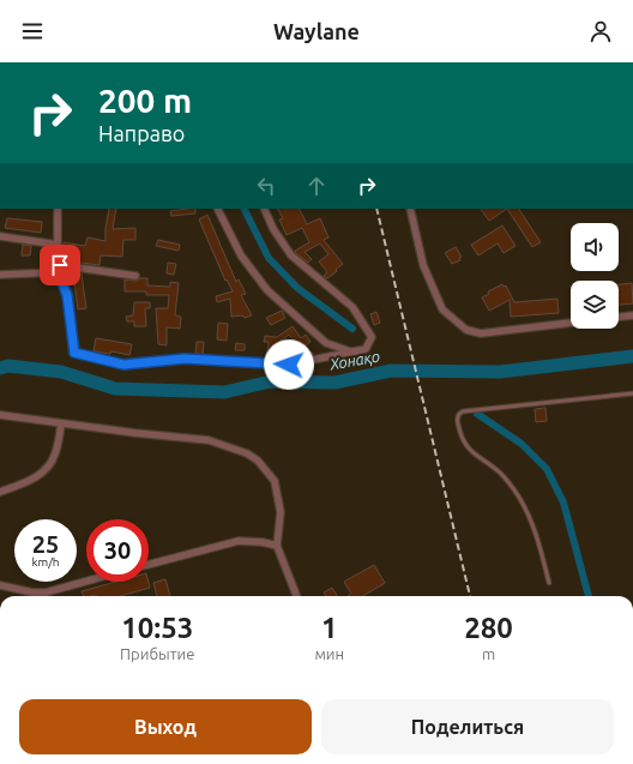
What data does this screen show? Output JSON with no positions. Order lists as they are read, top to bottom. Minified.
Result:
{"water":["Хонақо"],"page":{"header":"Waylane","turn":["200 m","Направо"],"speed":"25 km/h","limit":"30","eta":["10:53","Прибытие","1","мин","280","m"],"buttons":["Выход","Поделиться"]}}
